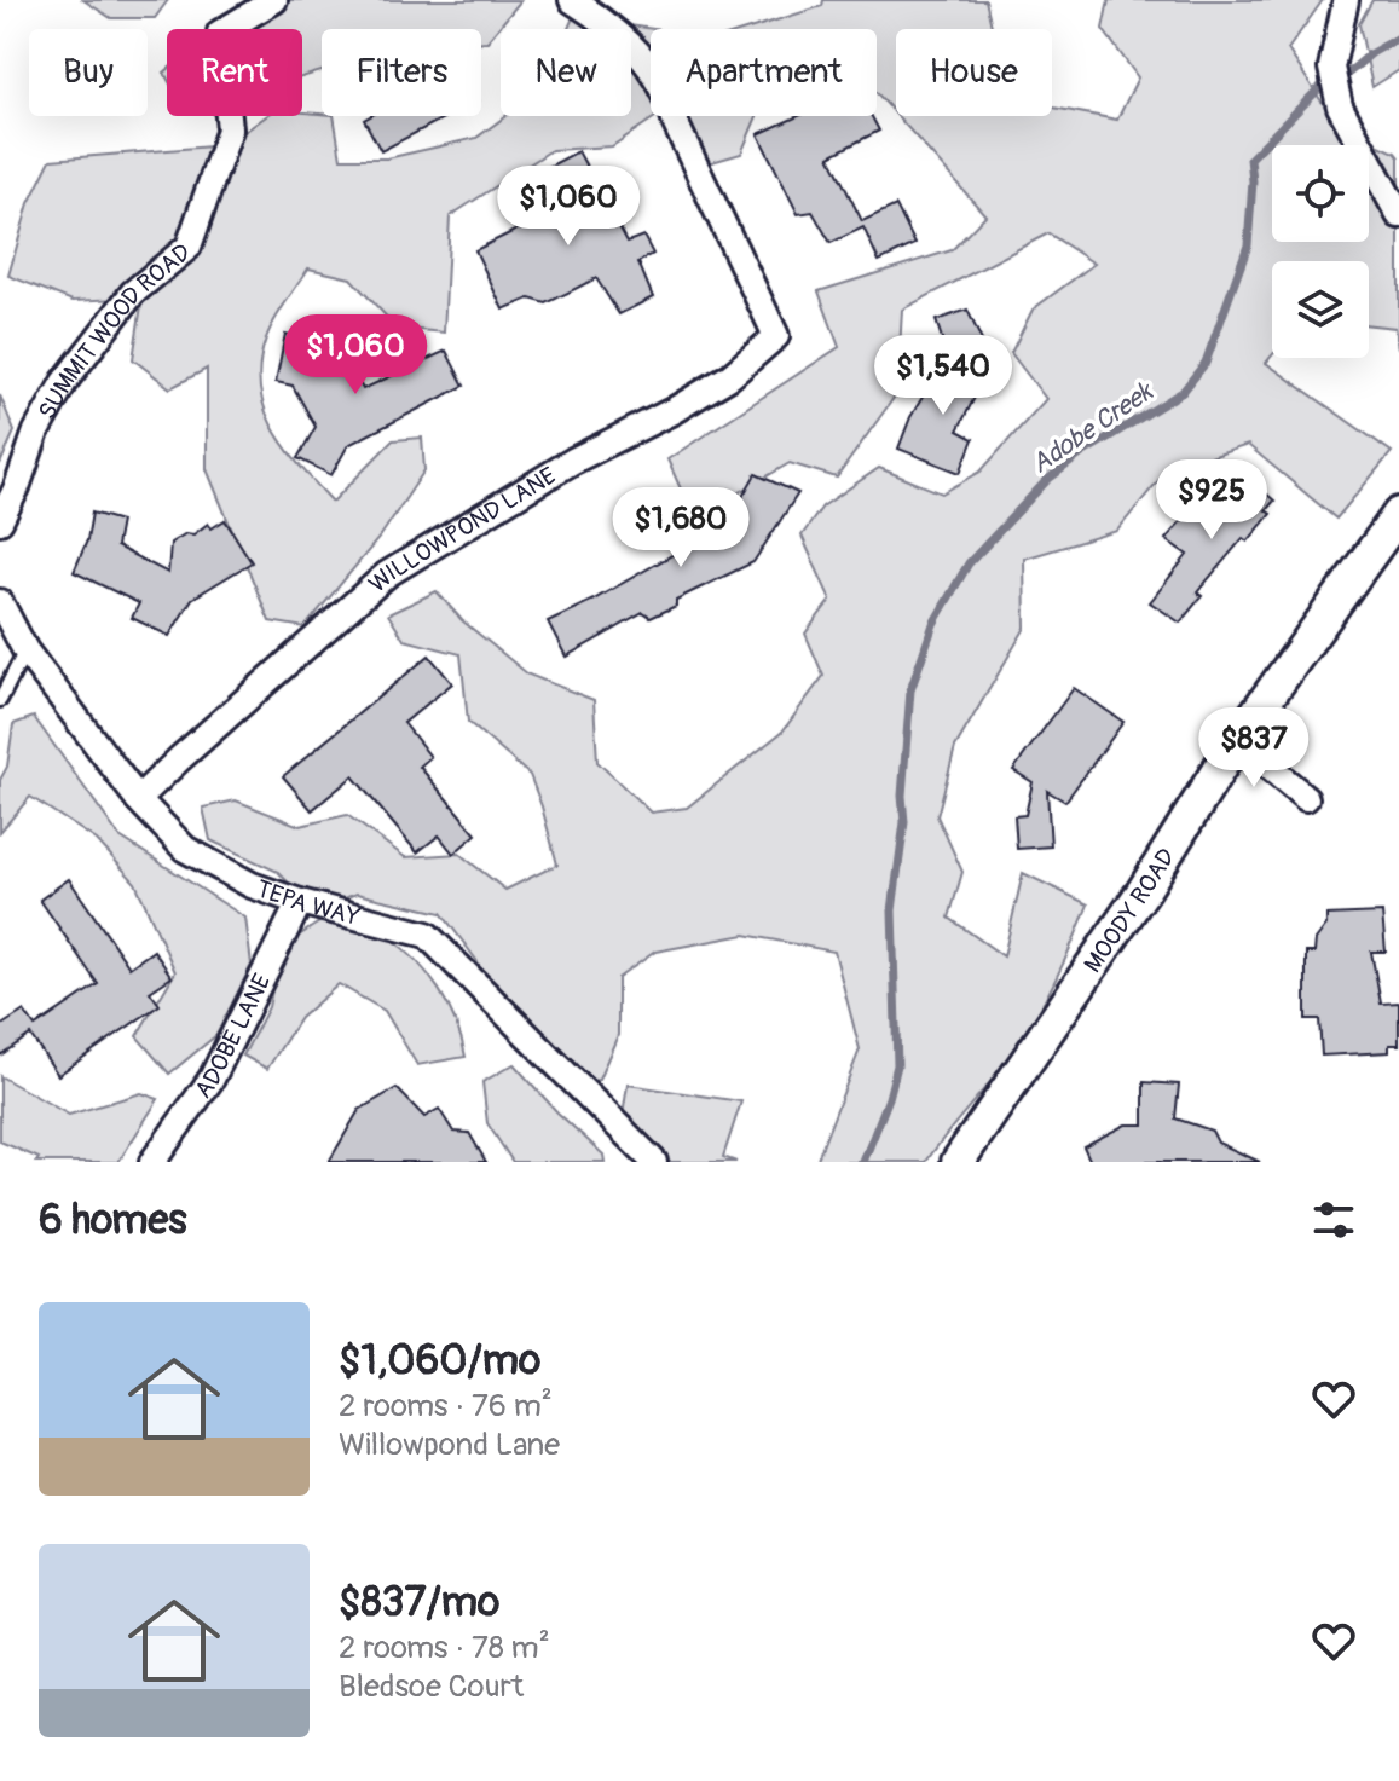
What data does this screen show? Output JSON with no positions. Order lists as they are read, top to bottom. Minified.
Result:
{"streets":{"street":["SUMMIT WOOD ROAD","WILLOWPOND LANE","TEPA WAY","MOODY ROAD","ADOBE LANE"]},"crossings":[["WILLOWPOND LANE","TEPA WAY"],["TEPA WAY","ADOBE LANE"]],"water":["Adobe Creek"],"page":{"chip":["Buy","Rent","Filters","New","Apartment","House"],"price":["$1,060","$1,060","$1,540","$925","$1,680","$837"],"heading":"6 homes","list":[{"name":"$1,060/mo","note":"2 rooms · 76 m² · Willowpond Lane"},{"name":"$837/mo","note":"2 rooms · 78 m² · Bledsoe Court"}]}}
